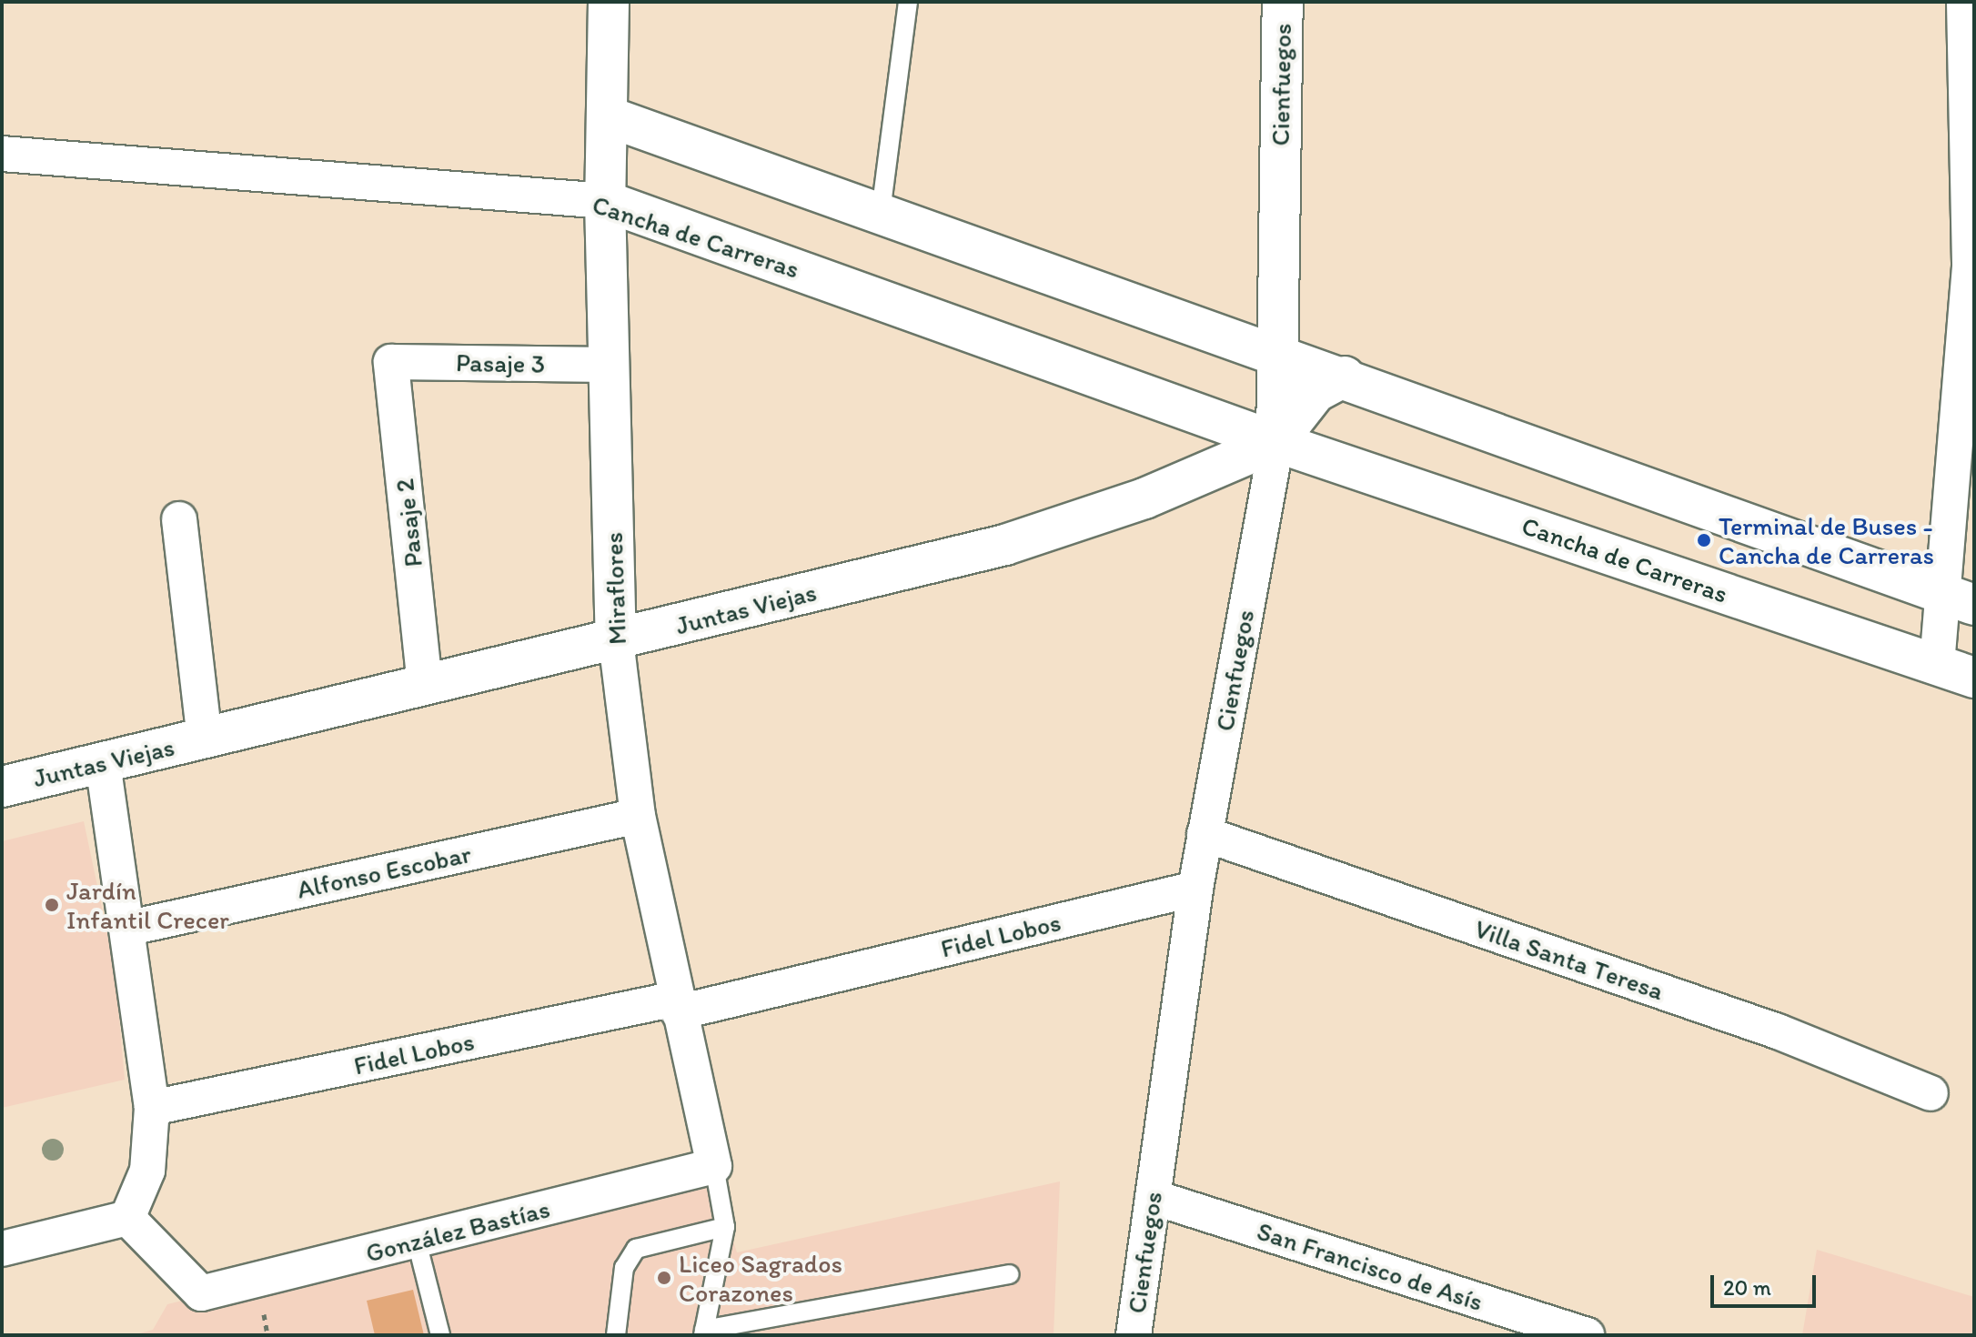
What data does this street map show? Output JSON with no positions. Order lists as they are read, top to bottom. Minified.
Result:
{"streets":{"street":["Cienfuegos","Cancha de Carreras","Pasaje 3","Pasaje 2","Miraflores","Juntas Viejas","Alfonso Escobar","Fidel Lobos","Villa Santa Teresa","González Bastías","San Francisco de Asís"]},"crossings":[["Cienfuegos","Cancha de Carreras"],["Cienfuegos","Juntas Viejas"],["Cienfuegos","Fidel Lobos"],["Cienfuegos","Villa Santa Teresa"],["Cienfuegos","San Francisco de Asís"],["Cancha de Carreras","Miraflores"],["Cancha de Carreras","Juntas Viejas"],["Pasaje 3","Pasaje 2"],["Pasaje 3","Miraflores"],["Pasaje 2","Juntas Viejas"],["Miraflores","Juntas Viejas"],["Miraflores","Alfonso Escobar"],["Miraflores","Fidel Lobos"],["Miraflores","González Bastías"]],"places":["Terminal de Buses - Cancha de Carreras","Jardín Infantil Crecer","Liceo Sagrados Corazones"],"scale_bar":"20 m"}
